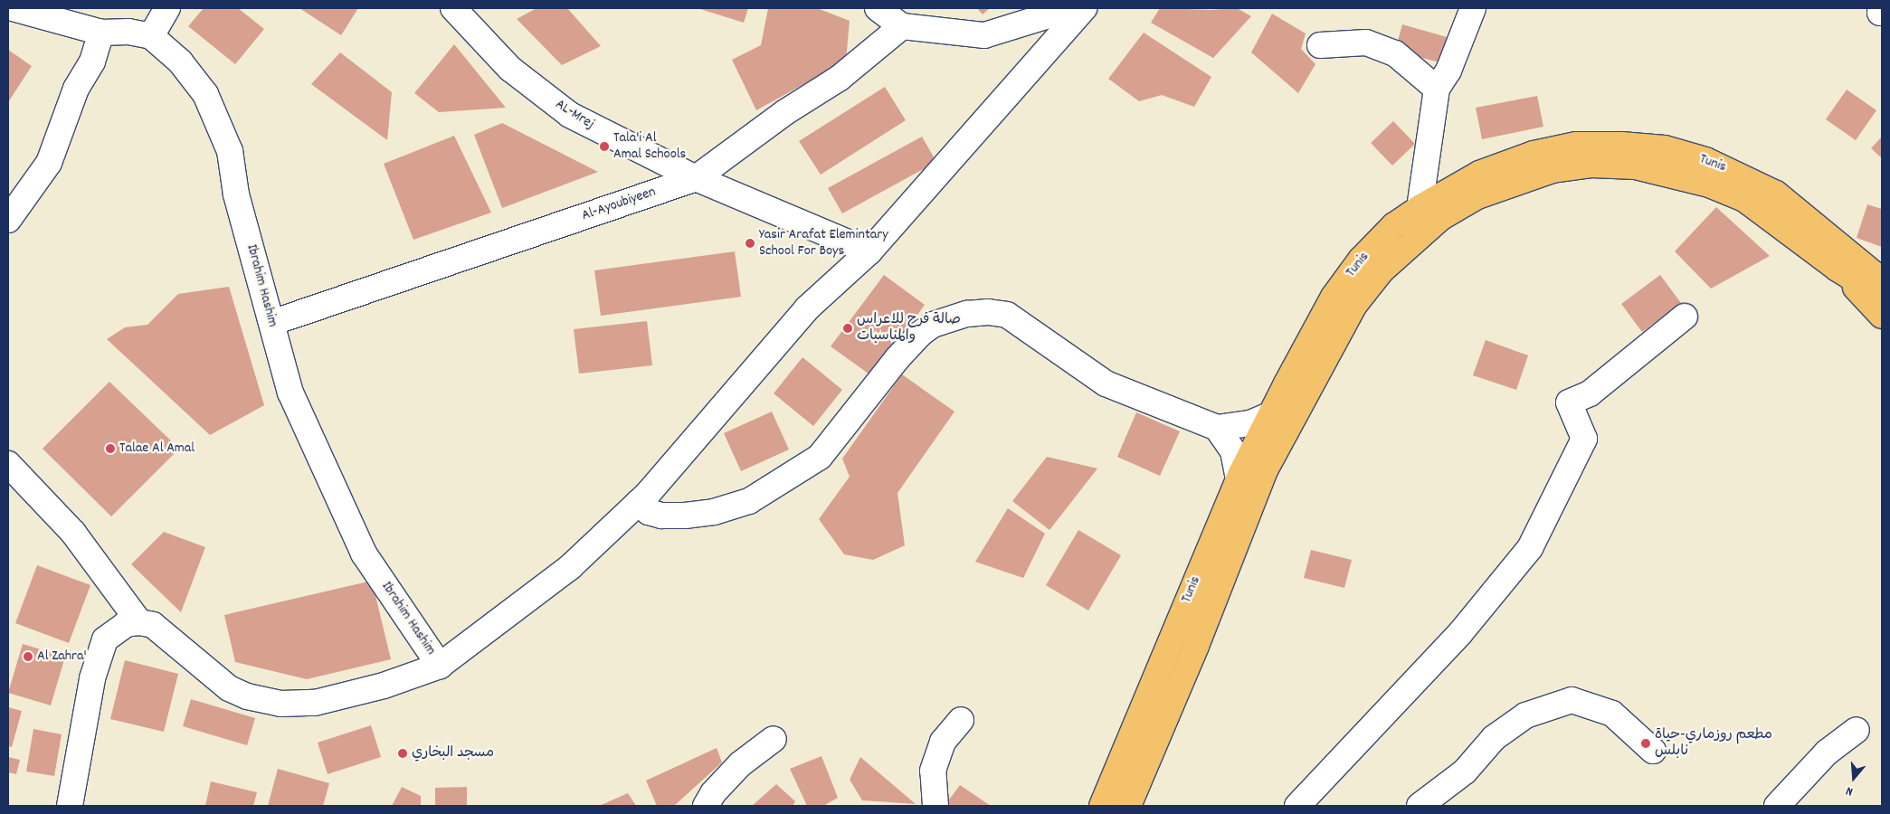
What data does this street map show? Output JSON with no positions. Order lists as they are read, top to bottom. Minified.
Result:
{"streets":{"main road":["Tunis"],"street":["AL-Mrej","Al-Ayoubiyeen","Ibrahim Hashim"]},"crossings":[["AL-Mrej","Al-Ayoubiyeen"],["Al-Ayoubiyeen","Ibrahim Hashim"]],"places":["Tala'i Al Amal Schools","Yasir Arafat Elemintary School For Boys","صالة فرح للاعراس والمناسبات","Talae Al Amal","Al Zahra'","مطعم روزماري-حياة نابلس","مسجد البخاري"],"north":"bottom"}
